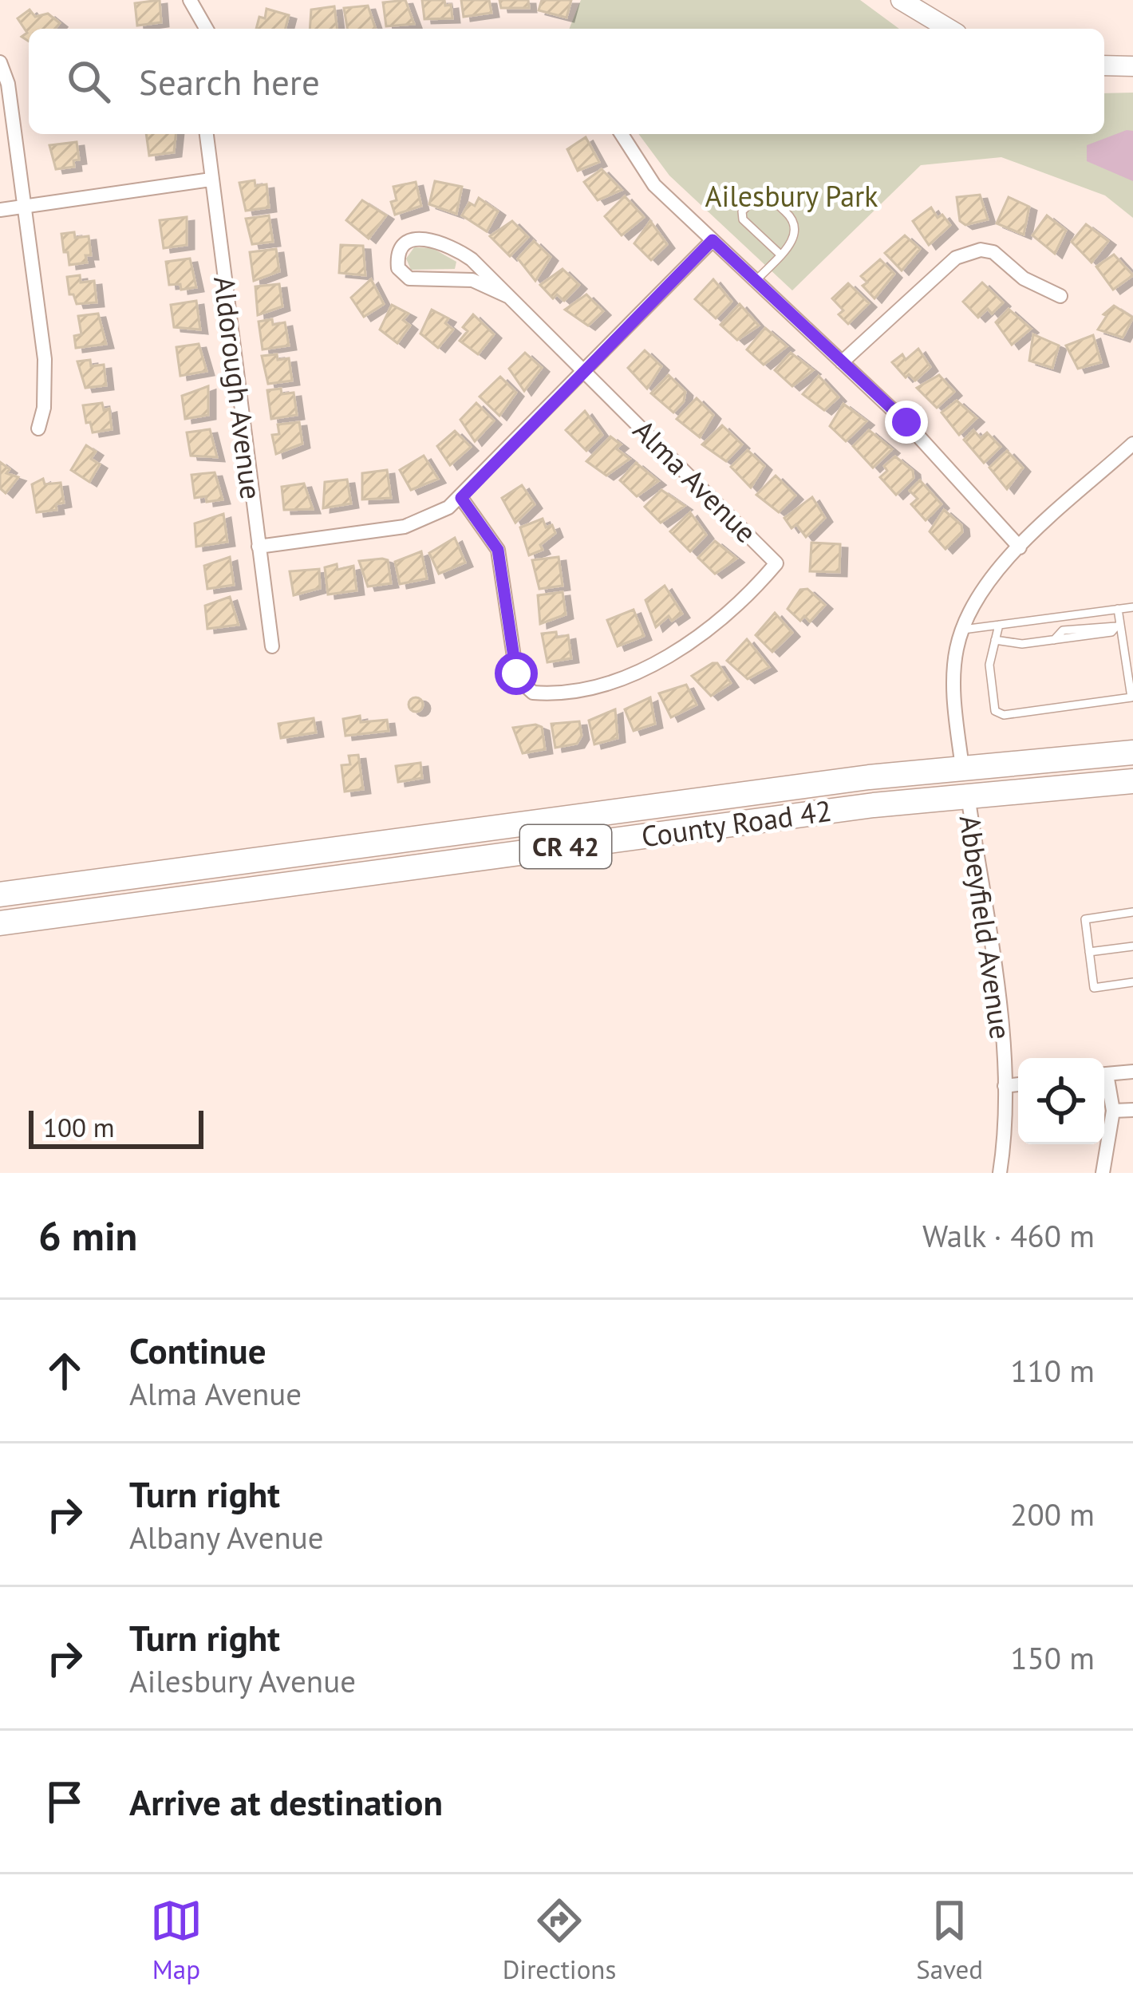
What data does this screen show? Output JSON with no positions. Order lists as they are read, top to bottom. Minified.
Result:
{"streets":{"highway":["County Road 42","CR 42"],"street":["Aldorough Avenue","Alma Avenue","Abbeyfield Avenue"]},"crossings":[["County Road 42","Abbeyfield Avenue"]],"parks":["Ailesbury Park"],"scale_bar":"100 m","page":{"search":"Search here","scale":"100 m","heading":["6 min","Walk · 460 m"],"list":[["Continue","Alma Avenue","110 m"],["Turn right","Albany Avenue","200 m"],["Turn right","Ailesbury Avenue","150 m"],"Arrive at destination"],"nav":["Map","Directions","Saved"]}}
